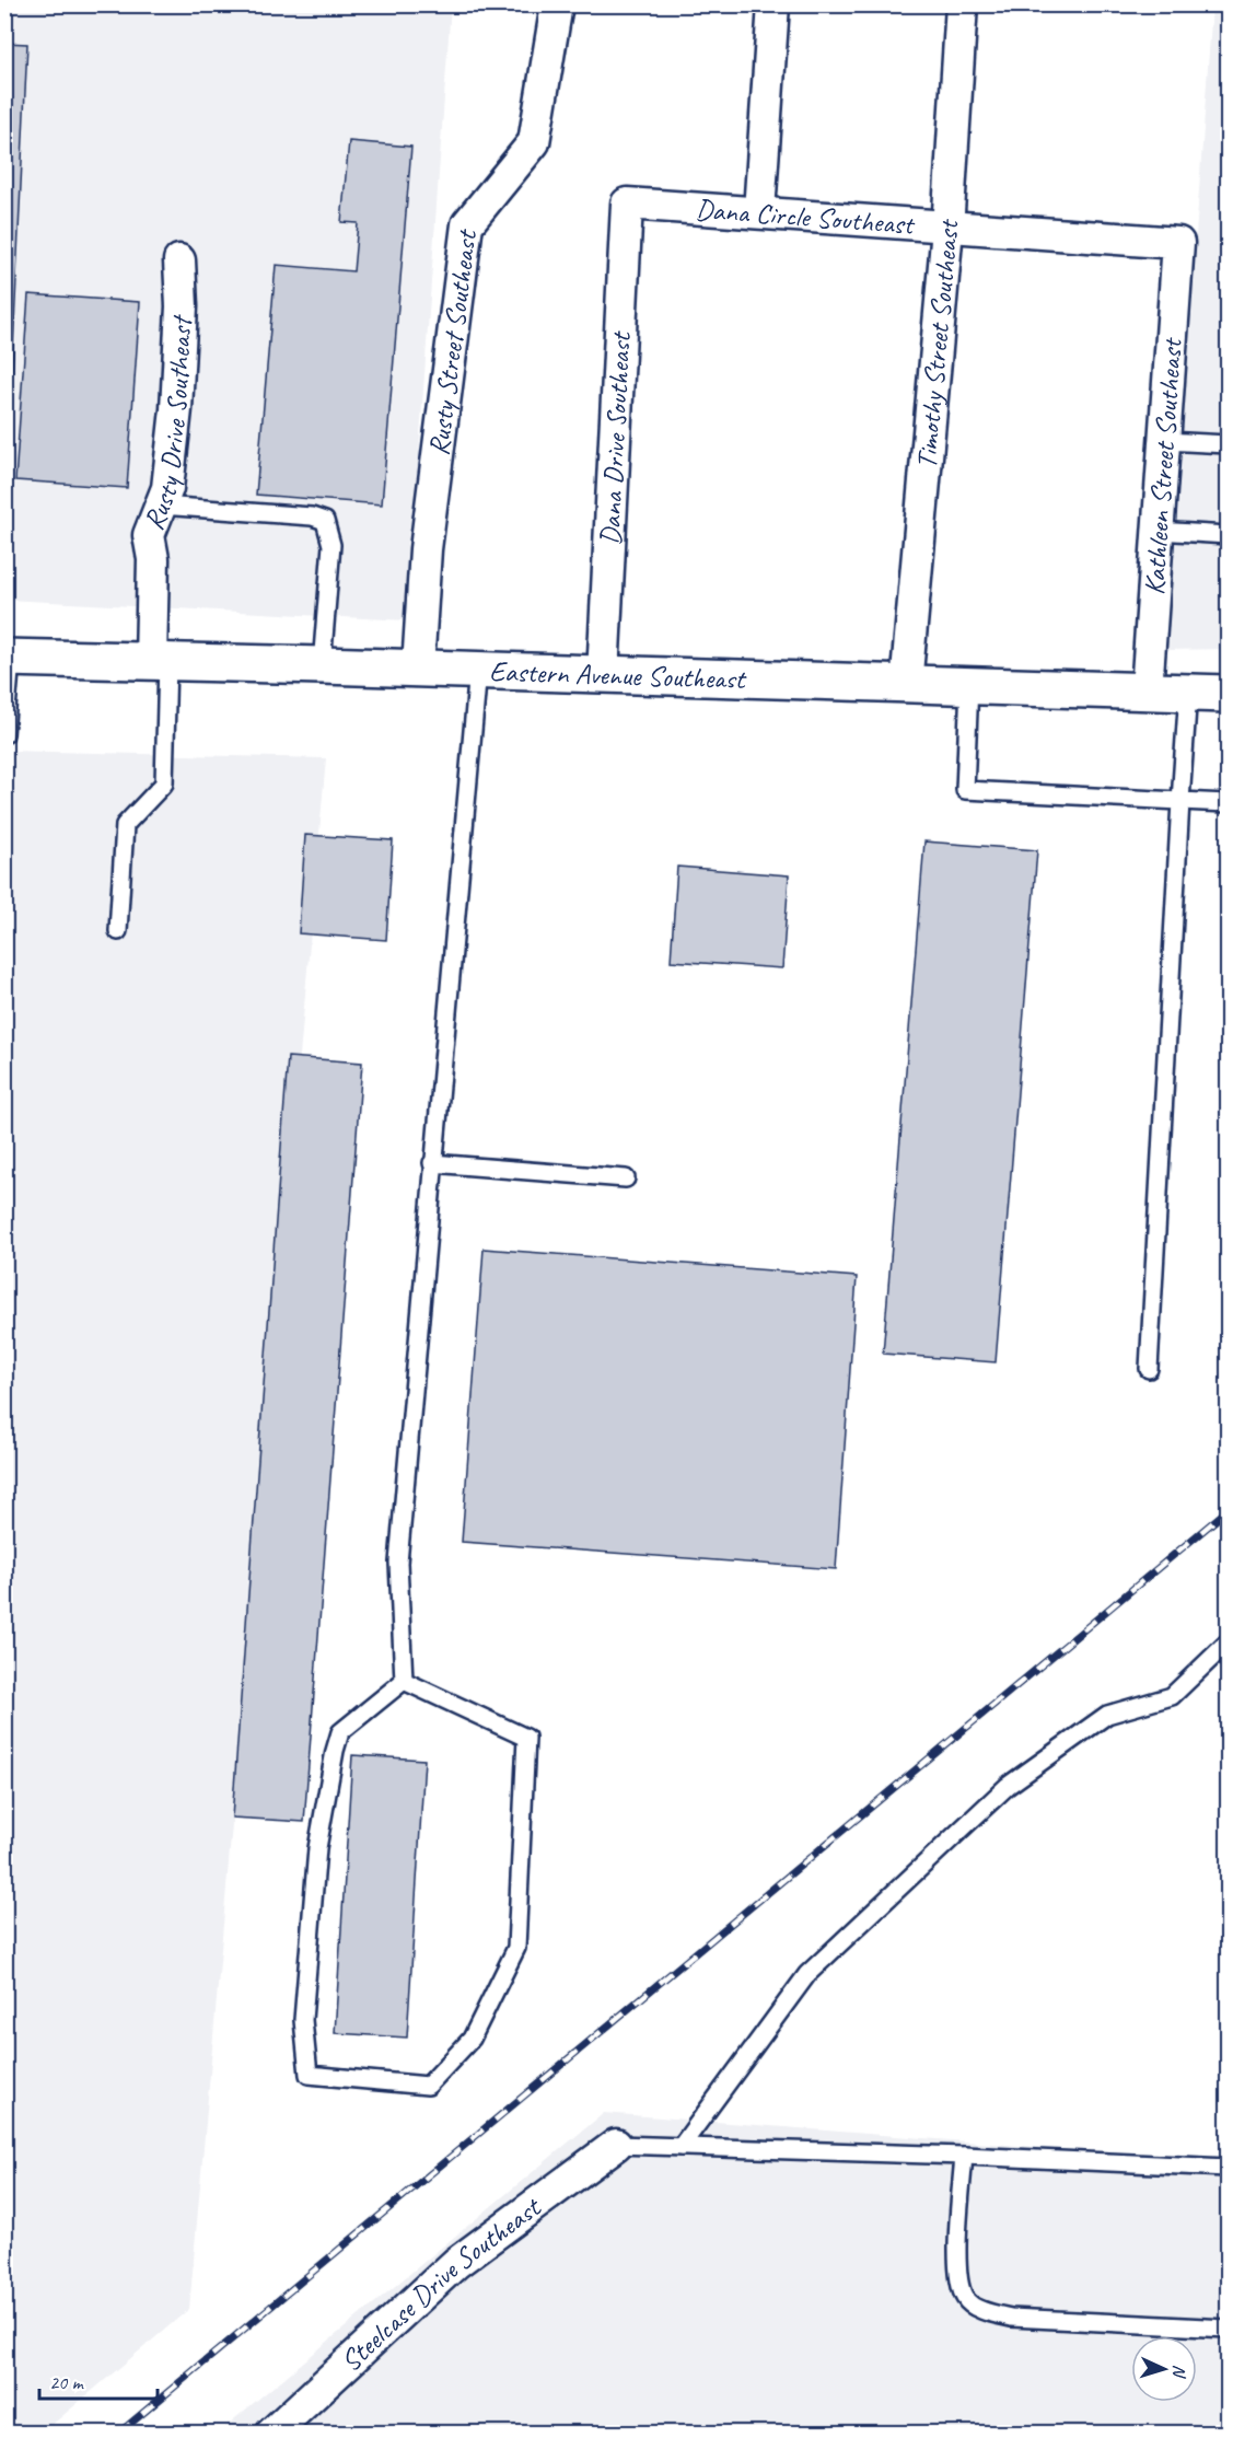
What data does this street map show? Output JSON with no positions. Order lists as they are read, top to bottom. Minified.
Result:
{"streets":{"main road":["Eastern Avenue Southeast"],"street":["Dana Circle Southeast","Rusty Street Southeast","Timothy Street Southeast","Rusty Drive Southeast","Dana Drive Southeast","Kathleen Street Southeast","Steelcase Drive Southeast"]},"crossings":[["Dana Circle Southeast","Timothy Street Southeast"],["Dana Circle Southeast","Dana Drive Southeast"],["Dana Circle Southeast","Kathleen Street Southeast"],["Rusty Street Southeast","Eastern Avenue Southeast"],["Timothy Street Southeast","Eastern Avenue Southeast"],["Rusty Drive Southeast","Eastern Avenue Southeast"],["Dana Drive Southeast","Eastern Avenue Southeast"],["Kathleen Street Southeast","Eastern Avenue Southeast"]],"scale_bar":"20 m","north":"right"}
